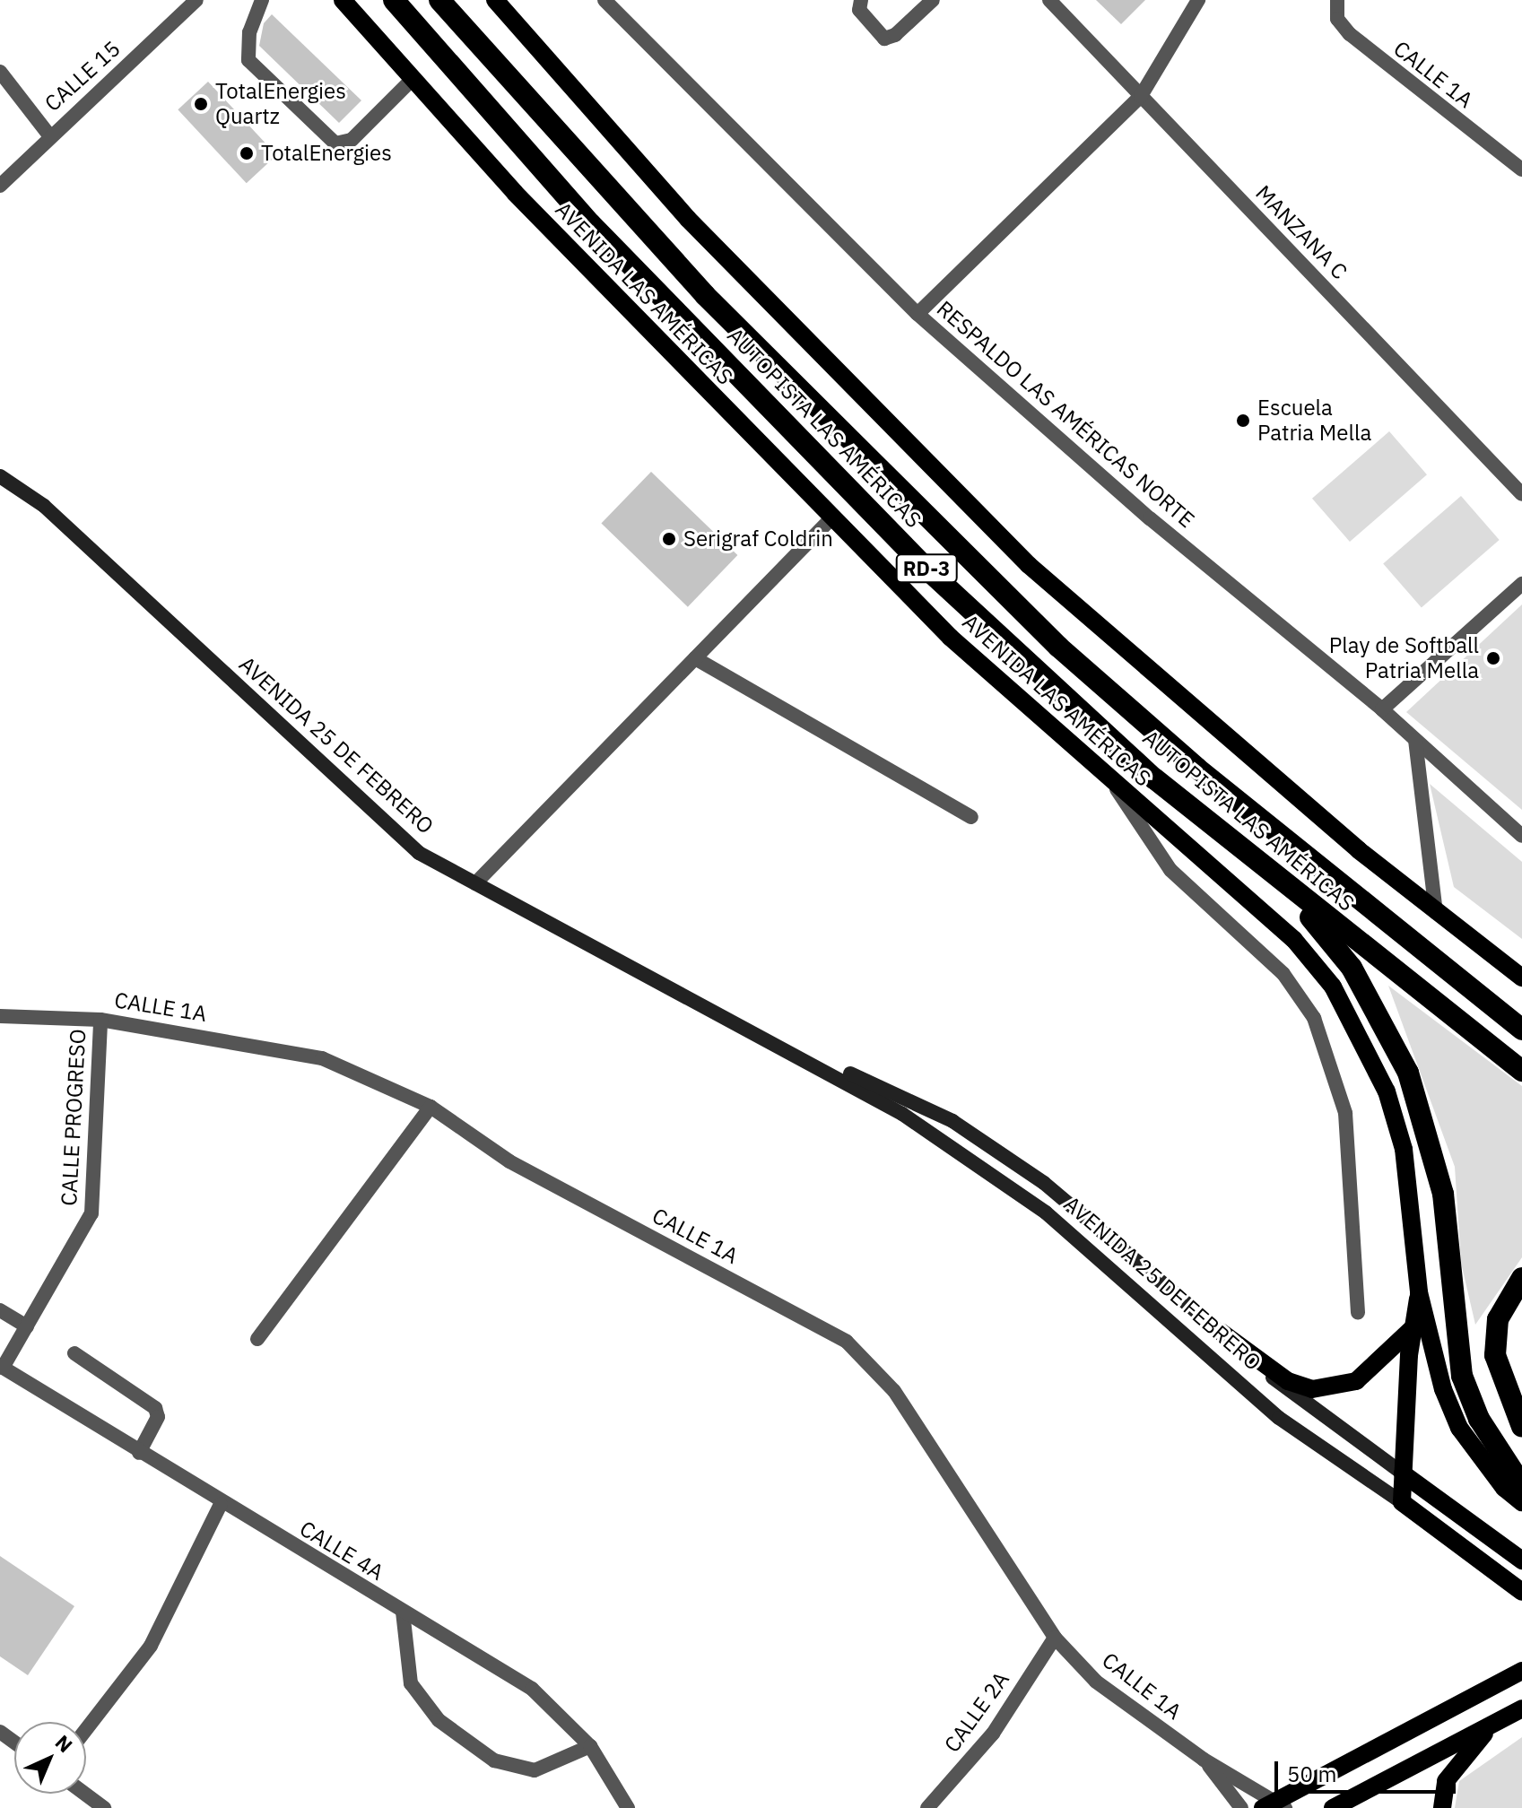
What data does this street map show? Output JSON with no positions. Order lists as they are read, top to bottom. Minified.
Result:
{"streets":{"highway":["AUTOPISTA LAS AMÉRICAS","RD-3"],"main road":["AVENIDA LAS AMÉRICAS","AVENIDA 25 DE FEBRERO"],"street":["CALLE 1A","CALLE 15","MANZANA C","RESPALDO LAS AMÉRICAS NORTE","CALLE PROGRESO","CALLE 4A","CALLE 2A"]},"crossings":[["CALLE 1A","CALLE PROGRESO"],["CALLE 1A","CALLE 2A"],["CALLE PROGRESO","CALLE 4A"]],"places":["TotalEnergies Quartz","TotalEnergies","Escuela Patria Mella","Serigraf Coldrin","Play de Softball Patria Mella"],"scale_bar":"50 m","north":"top right"}
